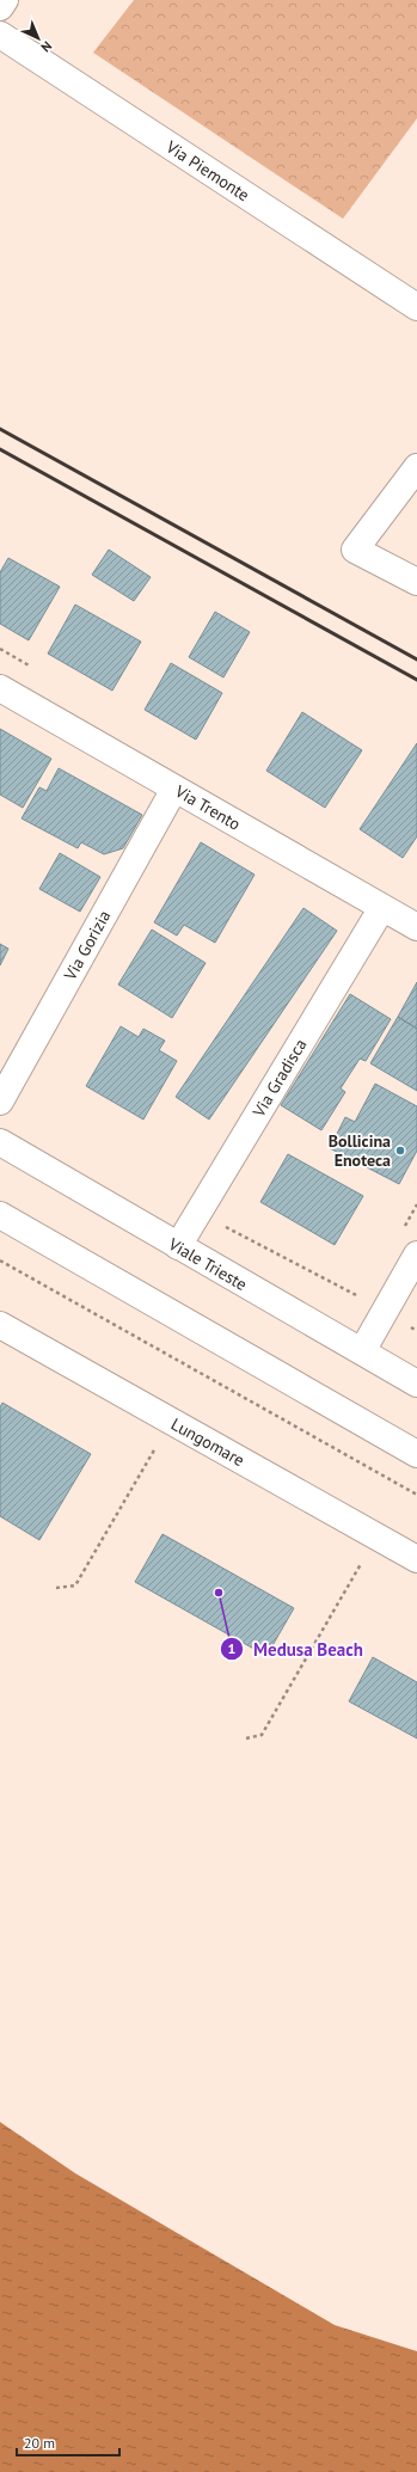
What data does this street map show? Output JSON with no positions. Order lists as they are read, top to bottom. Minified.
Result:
{"streets":{"street":["Via Piemonte","Via Trento","Via Gorizia","Via Gradisca","Viale Trieste","Lungomare"]},"crossings":[["Via Trento","Via Gorizia"],["Via Trento","Via Gradisca"],["Via Gradisca","Viale Trieste"]],"places":["Bollicina Enoteca","Medusa Beach"],"scale_bar":"20 m","north":"bottom right"}
